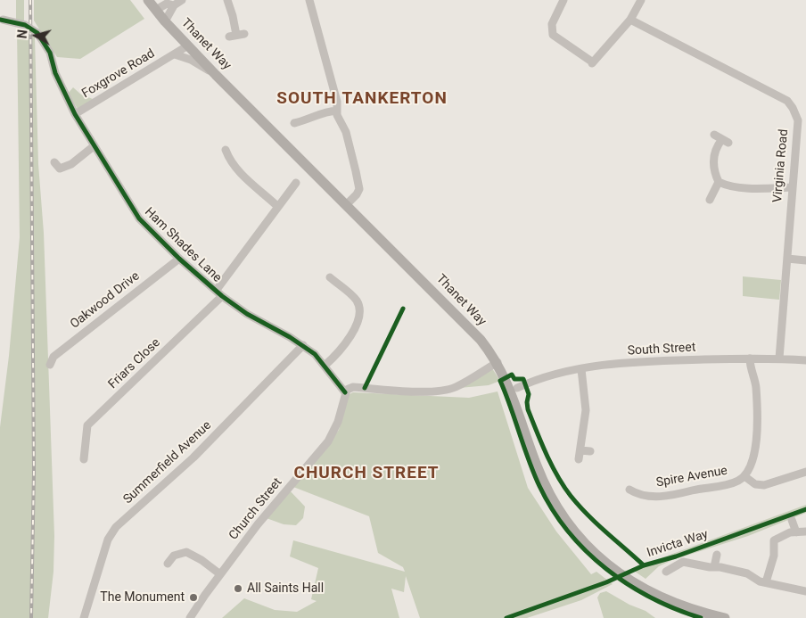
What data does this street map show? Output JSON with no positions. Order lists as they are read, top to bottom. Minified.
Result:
{"streets":{"main road":["Thanet Way"],"street":["Foxgrove Road","Virginia Road","Ham Shades Lane","Oakwood Drive","South Street","Friars Close","Summerfield Avenue","Spire Avenue","Church Street"],"cycle path":["Invicta Way"]},"crossings":[["Thanet Way","Foxgrove Road"],["Foxgrove Road","Ham Shades Lane"],["Virginia Road","South Street"],["Ham Shades Lane","Oakwood Drive"],["Ham Shades Lane","Friars Close"],["Ham Shades Lane","Summerfield Avenue"],["Ham Shades Lane","Church Street"],["South Street","Spire Avenue"]],"districts":["SOUTH TANKERTON","CHURCH STREET"],"places":["All Saints Hall","The Monument"],"north":"left"}
